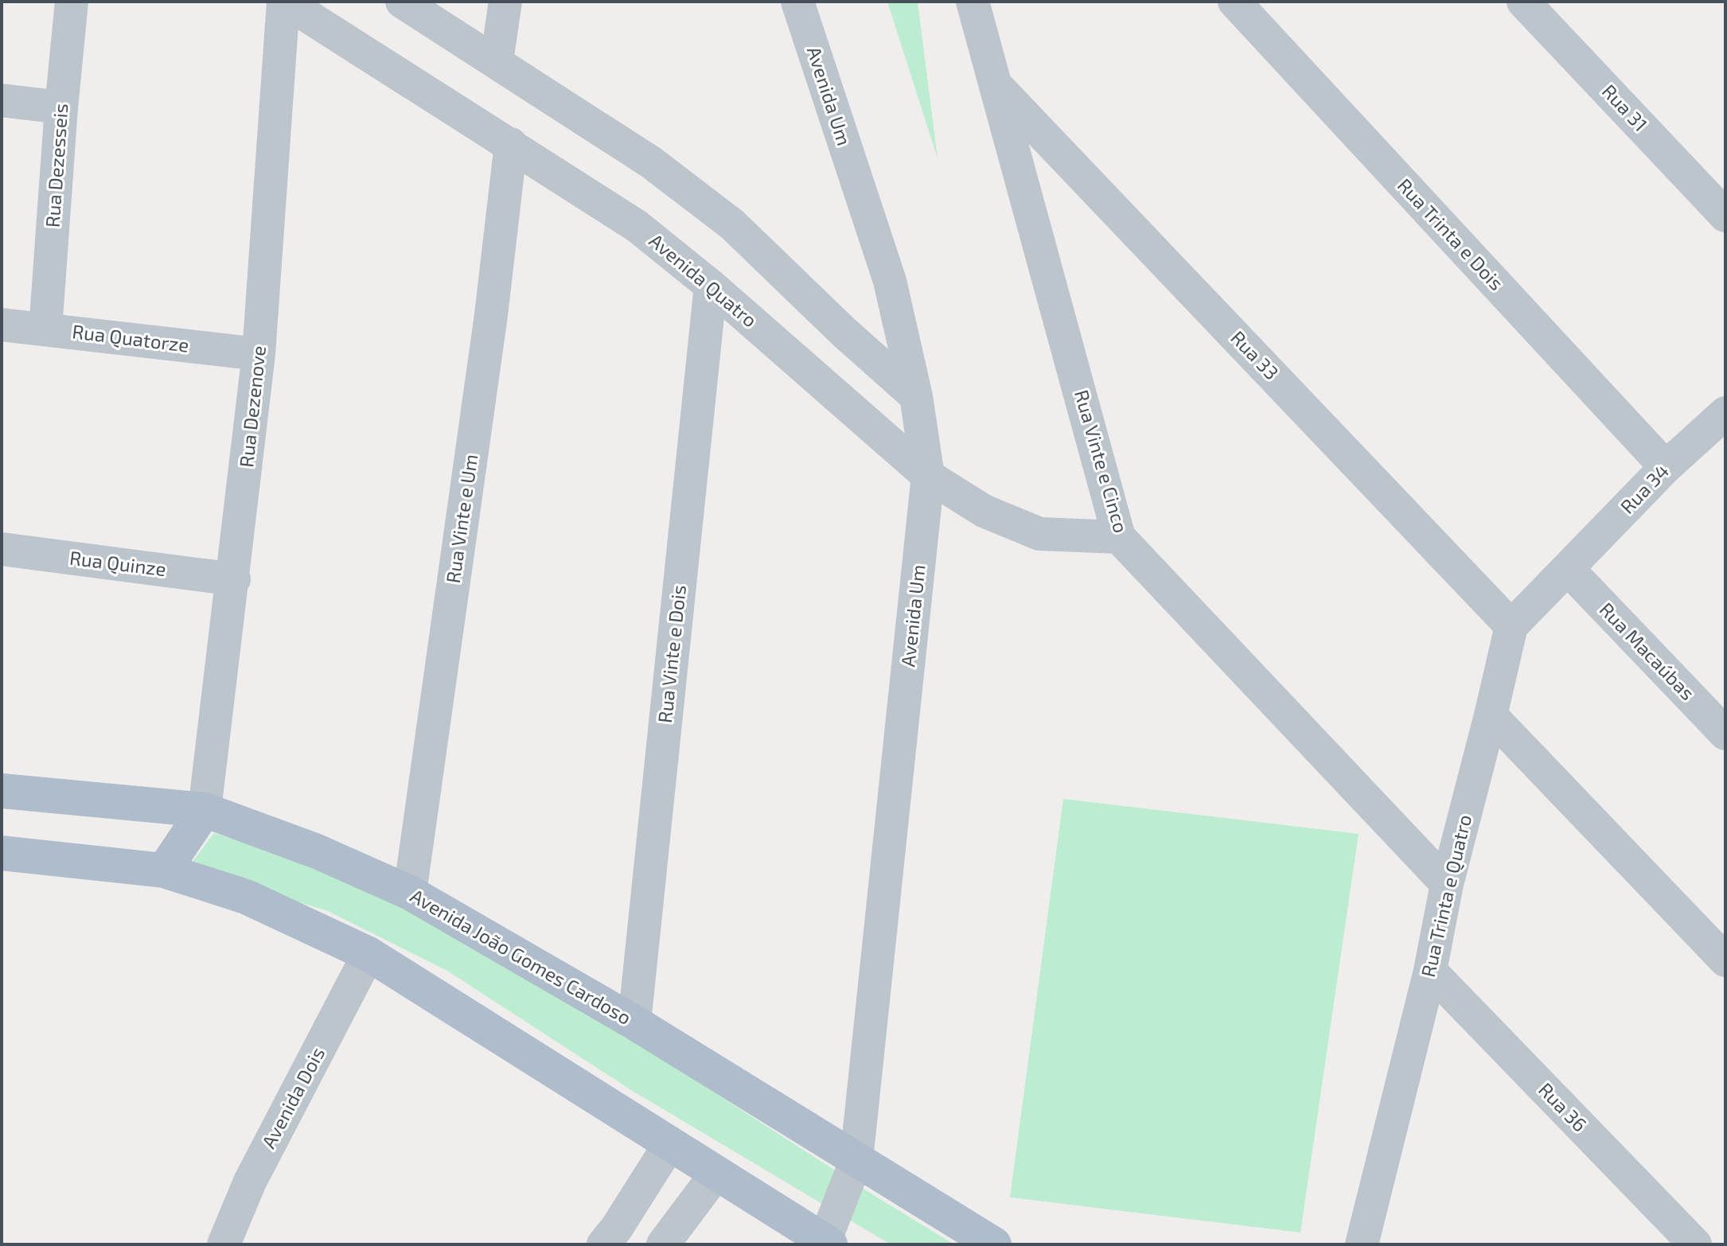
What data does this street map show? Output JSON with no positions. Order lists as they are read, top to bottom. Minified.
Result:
{"streets":{"main road":["Avenida João Gomes Cardoso"],"street":["Avenida Um","Rua 31","Rua Dezesseis","Rua Trinta e Dois","Avenida Quatro","Rua Quatorze","Rua 33","Rua Dezenove","Rua Vinte e Cinco","Rua 34","Rua Vinte e Um","Rua Quinze","Rua Macaúbas","Rua Vinte e Dois","Rua Trinta e Quatro","Avenida Dois","Rua 36"]},"crossings":[["Avenida Um","Avenida Quatro"],["Avenida Um","Avenida João Gomes Cardoso"],["Rua Dezesseis","Rua Quatorze"],["Rua Trinta e Dois","Rua 34"],["Avenida Quatro","Rua Dezenove"],["Avenida Quatro","Rua Vinte e Cinco"],["Avenida Quatro","Rua Vinte e Um"],["Avenida Quatro","Rua Vinte e Dois"],["Rua Quatorze","Rua Dezenove"],["Rua 33","Rua Vinte e Cinco"],["Rua 33","Rua Trinta e Quatro"],["Rua Dezenove","Rua Quinze"],["Rua Dezenove","Avenida João Gomes Cardoso"],["Rua Vinte e Cinco","Rua Trinta e Quatro"],["Rua 34","Rua Macaúbas"],["Rua Vinte e Um","Avenida João Gomes Cardoso"],["Rua Vinte e Dois","Avenida João Gomes Cardoso"],["Rua Trinta e Quatro","Rua 36"]]}
